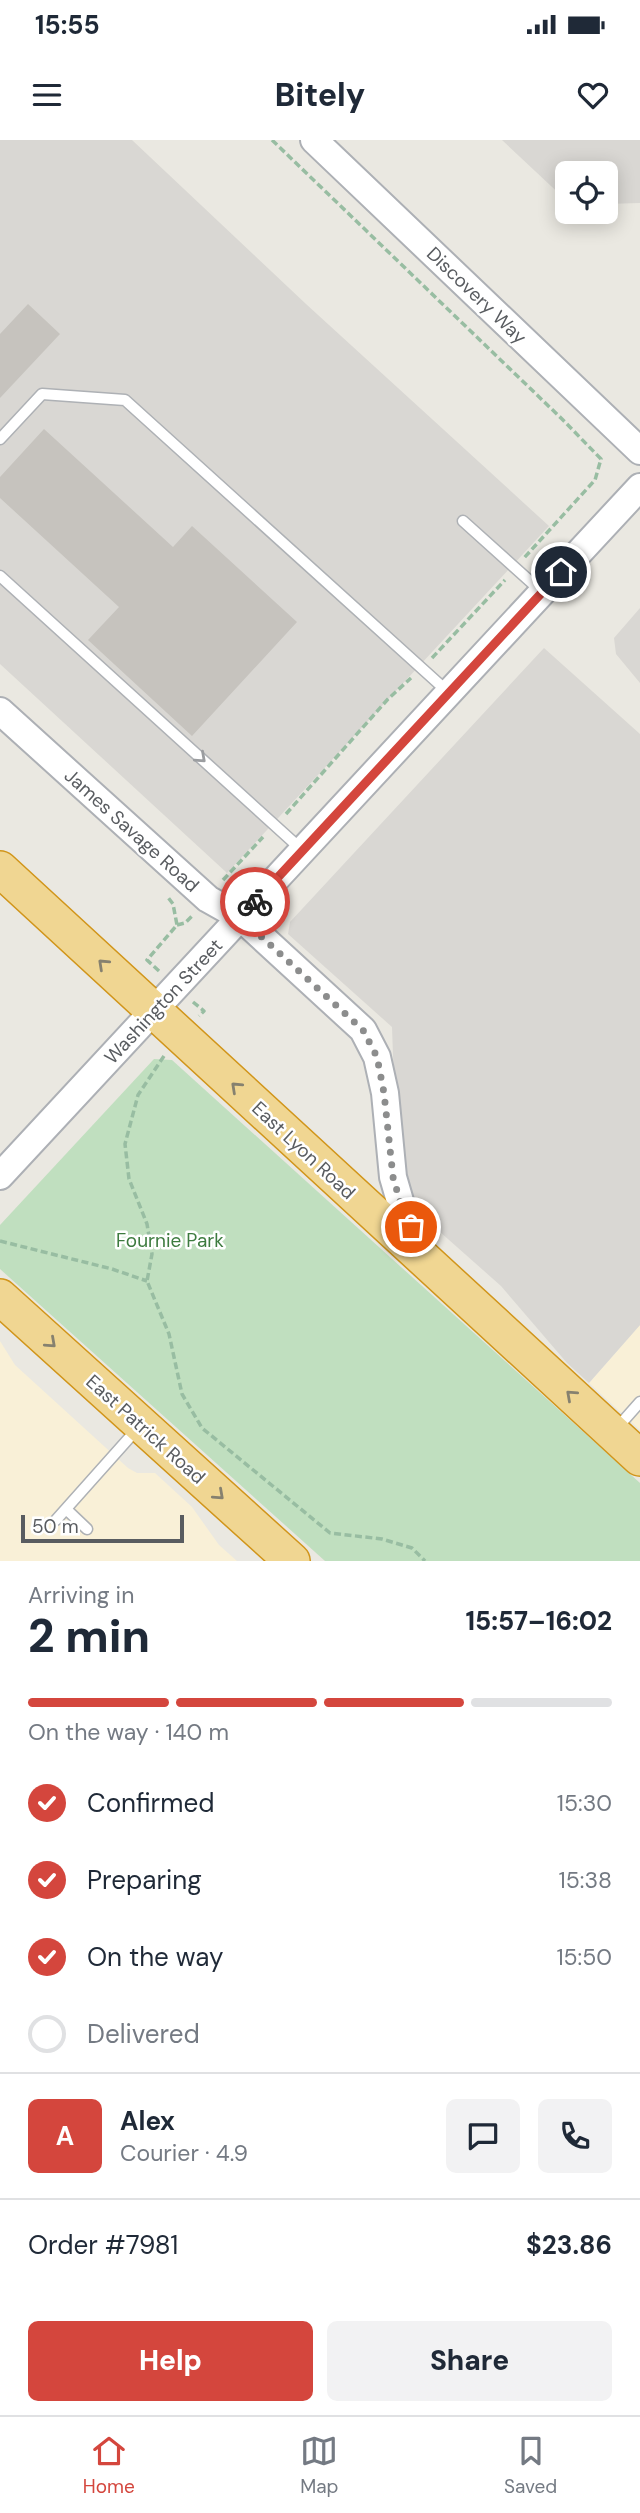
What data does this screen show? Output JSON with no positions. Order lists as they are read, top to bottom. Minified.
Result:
{"streets":{"highway":["East Lyon Road","East Patrick Road"],"street":["Discovery Way","James Savage Road","Washington Street"]},"crossings":[["James Savage Road","Washington Street"],["James Savage Road","East Lyon Road"],["Washington Street","East Lyon Road"]],"one_way":["East Lyon Road","East Patrick Road"],"parks":["Fournie Park"],"scale_bar":"50 m","page":{"status":"15:55","header":"Bitely","scale":"50 m","heading":["2 min","Arriving in","15:57–16:02"],"panel":["Alex","Courier · 4.9","Order #7981","$23.86"],"bar":"On the way · 140 m","list":[["Confirmed","15:30"],["Preparing","15:38"],["On the way","15:50"],"Delivered"],"round":"A","buttons":["Help","Share"],"tabs":["Home","Map","Saved"]}}
